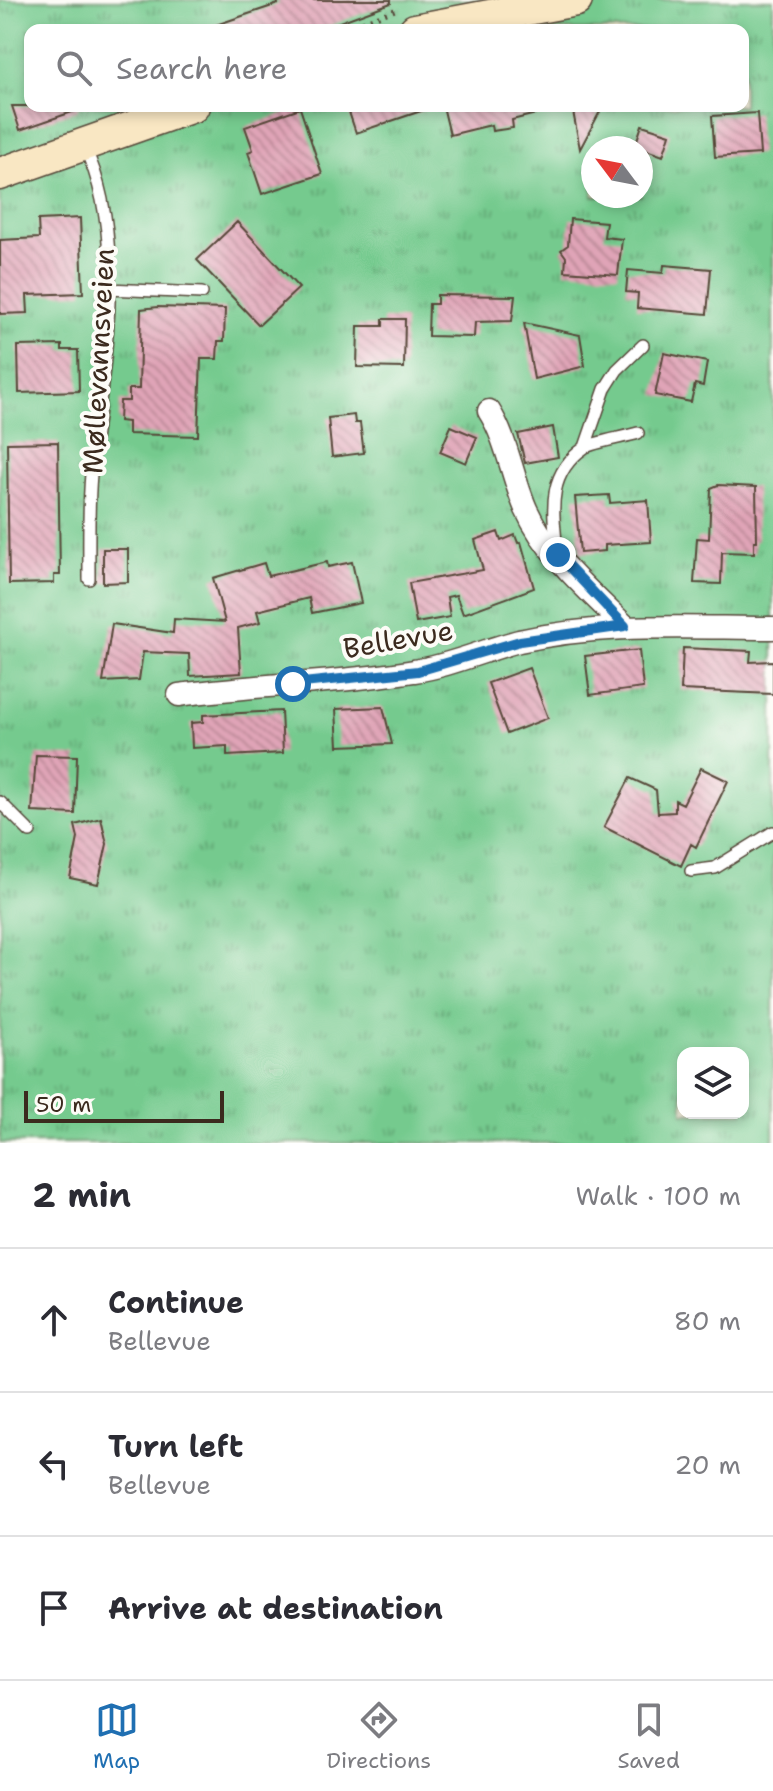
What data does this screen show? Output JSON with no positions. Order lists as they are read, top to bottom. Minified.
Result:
{"streets":{"street":["Bellevue"],"lane":["Møllevannsveien"]},"scale_bar":"50 m","north":"top left","page":{"search":"Search here","scale":"50 m","heading":["2 min","Walk · 100 m"],"list":[["Continue","Bellevue","80 m"],["Turn left","Bellevue","20 m"],"Arrive at destination"],"nav":["Map","Directions","Saved"]}}
